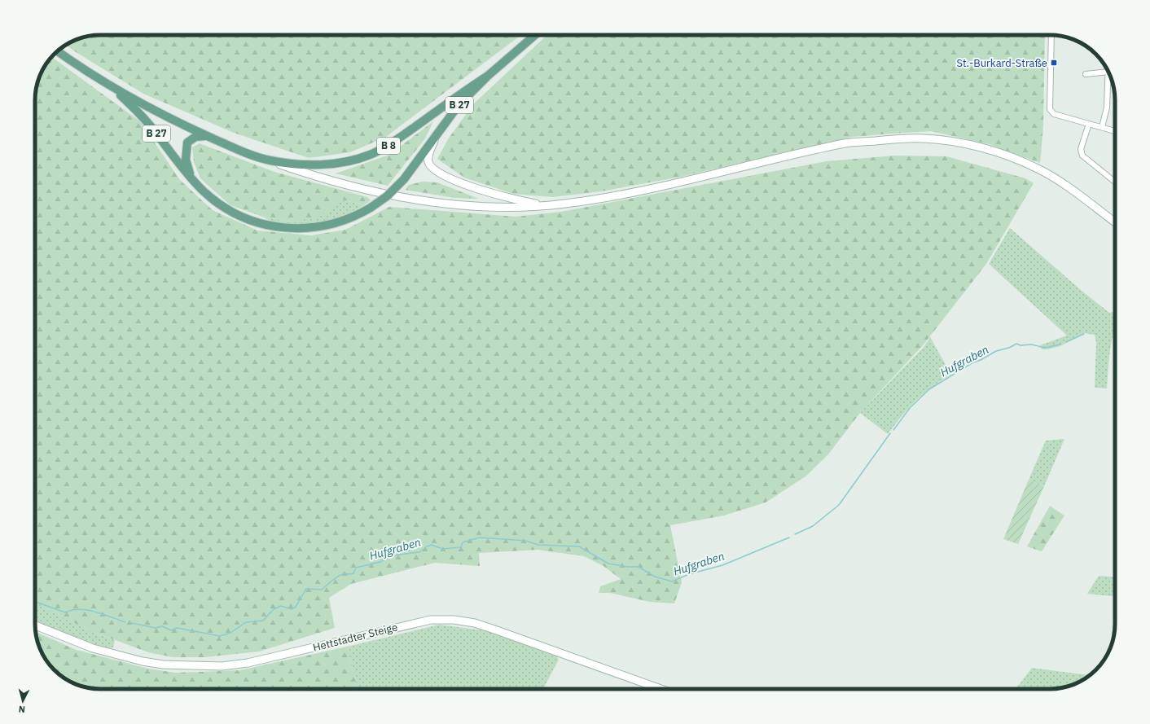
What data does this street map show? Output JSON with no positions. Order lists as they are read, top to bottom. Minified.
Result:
{"streets":{"main road":["B 27","B 8","Hettstadter Steige"]},"crossings":[["B 27","B 8"]],"water":["Hufgraben"],"places":{"transit":["St.-Burkard-Straße"]},"north":"bottom"}
